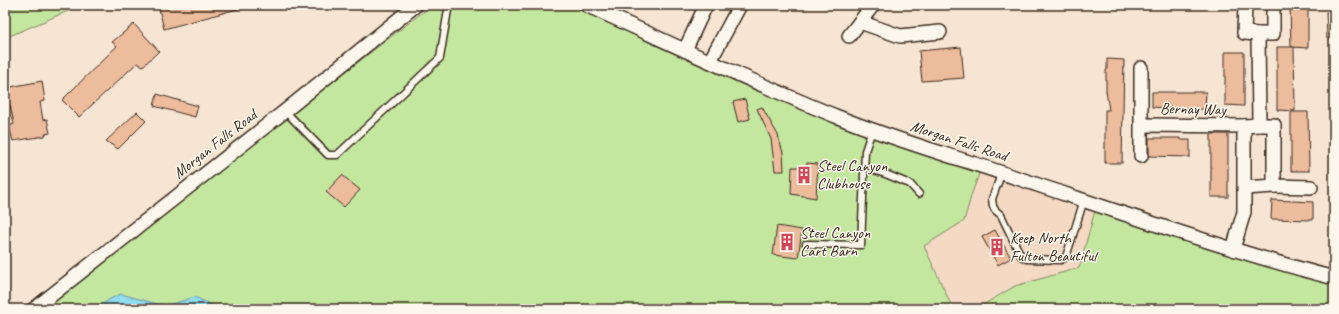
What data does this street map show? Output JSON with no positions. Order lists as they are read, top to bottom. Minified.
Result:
{"streets":{"street":["Bernay Way","Morgan Falls Road"]},"places":{"building":["Steel Canyon Clubhouse","Steel Canyon Cart Barn","Keep North Fulton Beautiful"]}}
